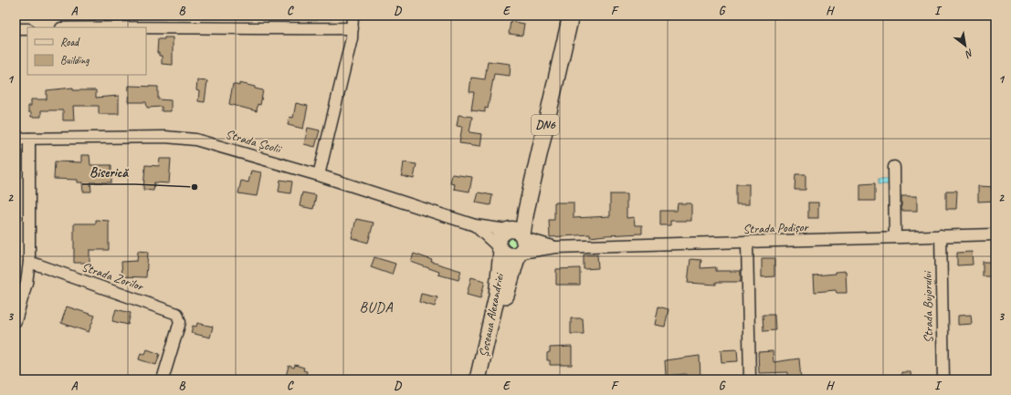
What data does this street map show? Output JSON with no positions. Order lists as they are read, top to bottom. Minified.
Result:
{"streets":{"highway":["DN6","Șoseaua Alexandriei"],"street":["Strada Școlii","Strada Podișor","Strada Zorilor","Strada Bujorului"]},"crossings":[["Strada Școlii","Strada Podișor"],["Strada Școlii","Șoseaua Alexandriei"],["Strada Podișor","Strada Bujorului"],["Strada Podișor","Șoseaua Alexandriei"]],"districts":["BUDA"],"places":["Biserică"],"legend":["Road","Building"],"north":"bottom right","grid":{"columns":["A","B","C","D","E","F","G","H","I"],"rows":["1","2","3"]}}
